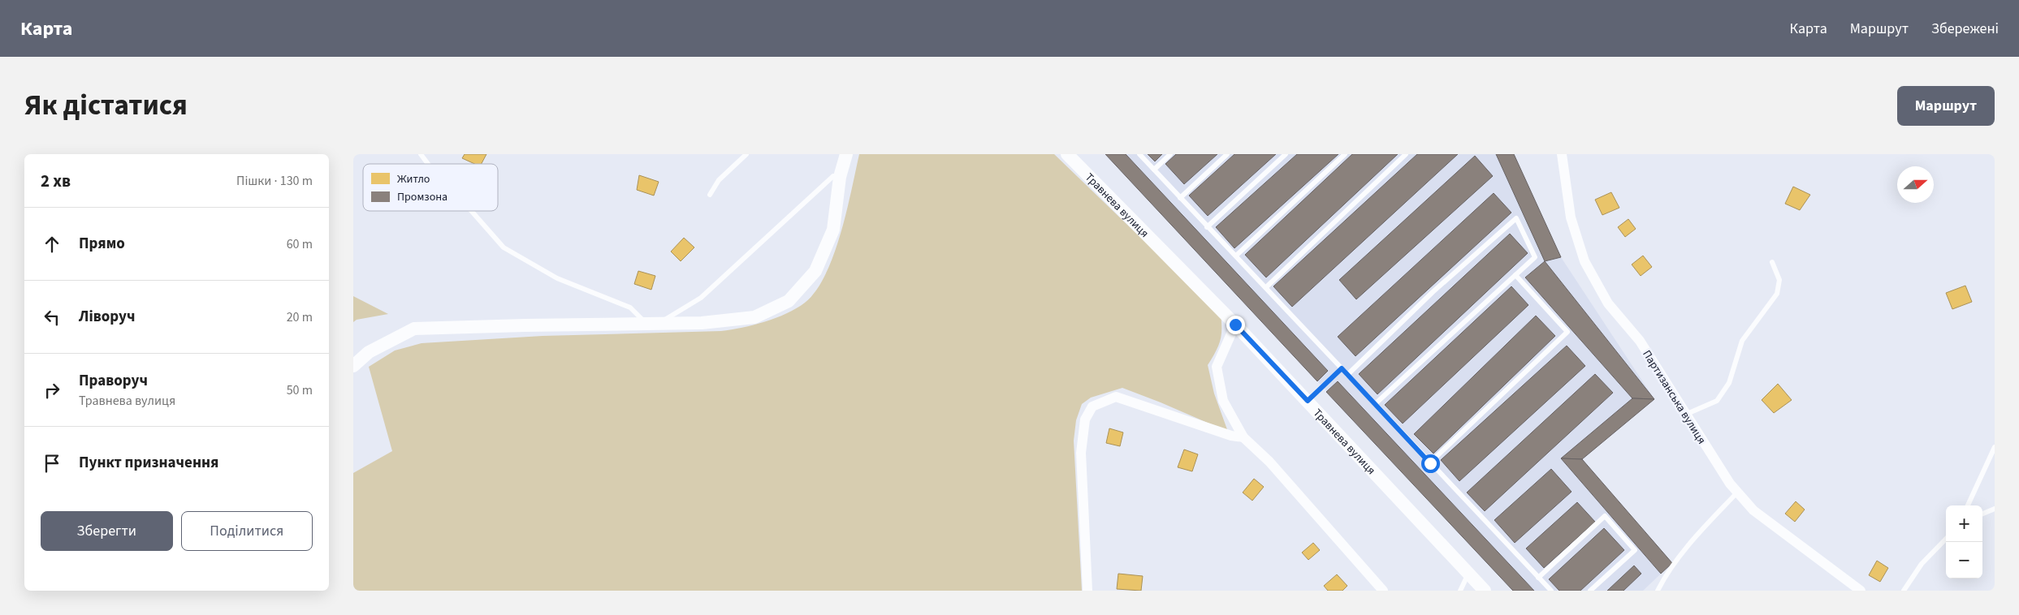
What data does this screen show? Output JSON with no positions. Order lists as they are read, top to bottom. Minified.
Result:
{"streets":{"street":["Травнева вулиця","Партизанська вулиця"]},"legend":["Житло","Промзона"],"north":"right","page":{"header":"Карта","nav":["Карта","Маршрут","Збережені"],"title":"Як дістатися","buttons":["Маршрут",["Зберегти","Поділитися"]],"heading":["2 хв","Пішки · 130 m"],"list":[["Прямо","60 m"],["Ліворуч","20 m"],["Праворуч","Травнева вулиця","50 m"],"Пункт призначення"],"map_buttons":["+","−"]}}
